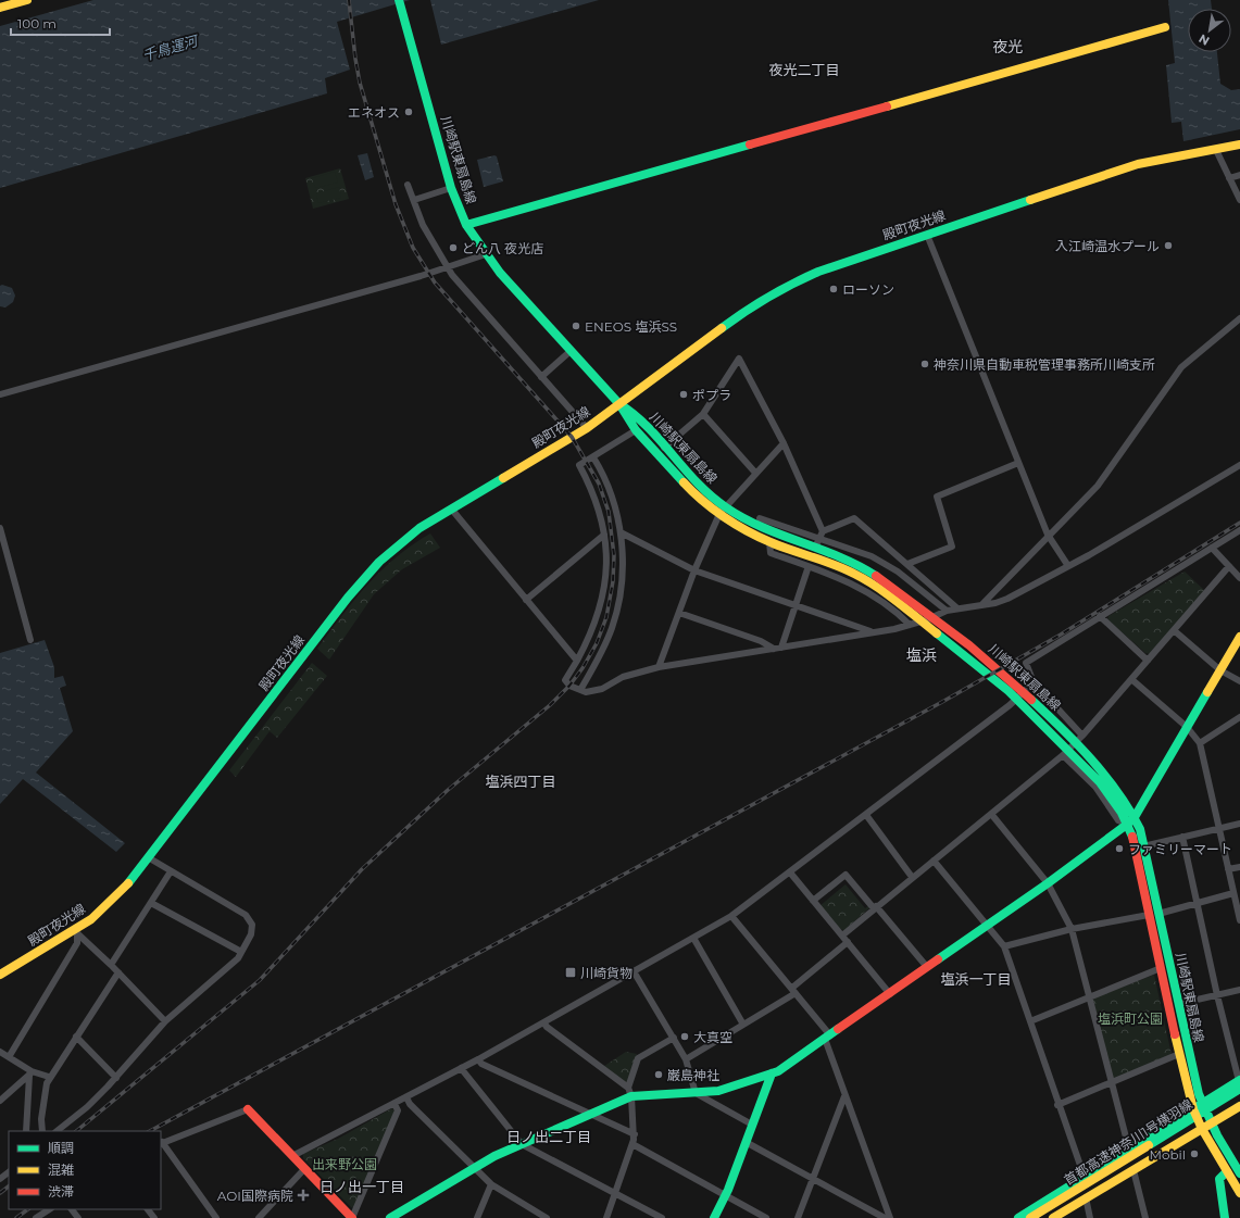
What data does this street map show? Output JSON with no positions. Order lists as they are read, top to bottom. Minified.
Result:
{"streets":{"main road":["川崎駅東扇島線","殿町夜光線","首都高速神奈川1号横羽線"]},"crossings":[["川崎駅東扇島線","殿町夜光線"]],"districts":["夜光","夜光二丁目","塩浜","塩浜四丁目","塩浜一丁目","日ノ出二丁目","日ノ出一丁目"],"water":["千鳥運河"],"parks":["塩浜町公園","出来野公園"],"places":{"other":["エネオス","入江崎温水プール","どん八 夜光店","ローソン","ENEOS 塩浜SS","神奈川県自動車税管理事務所川崎支所","ポプラ","ファミリーマート","大真空","巌島神社","Mobil"],"transit":["川崎貨物"],"health":["AOI国際病院"]},"legend":["順調","混雑","渋滞"],"scale_bar":"100 m","north":"bottom left"}
